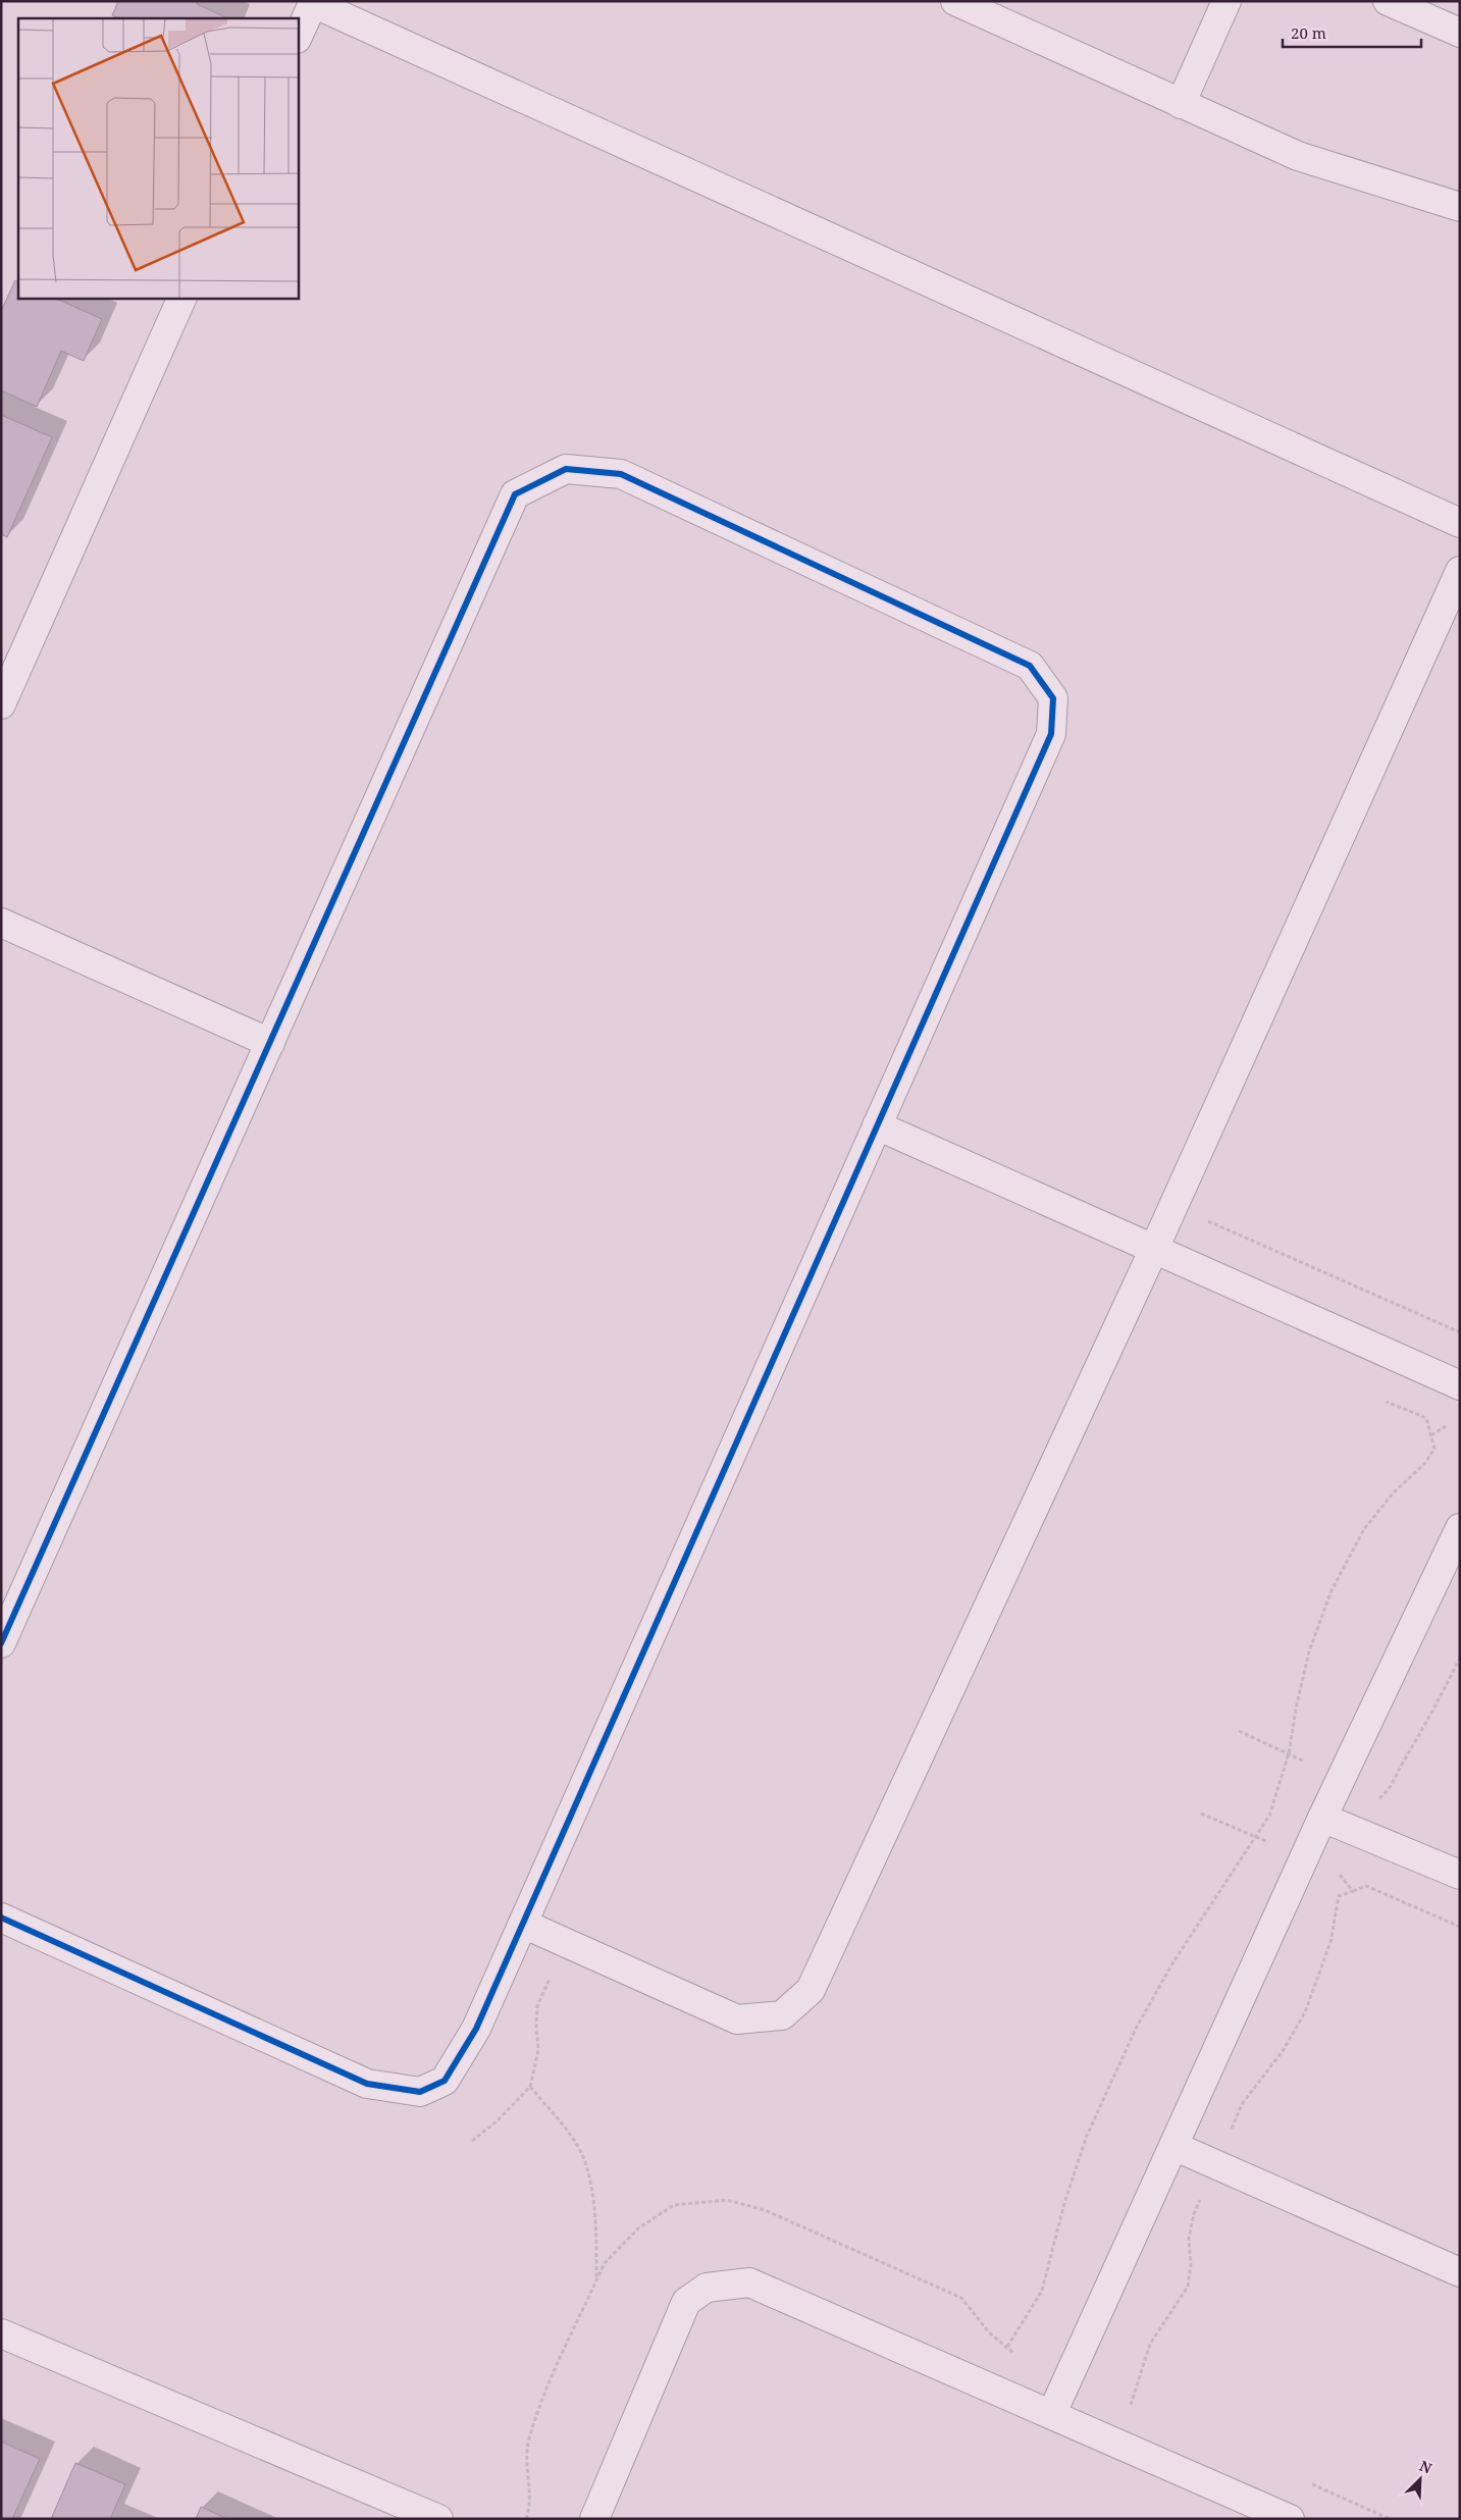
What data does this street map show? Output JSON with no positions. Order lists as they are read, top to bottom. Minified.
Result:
{"scale_bar":"20 m","north":"top right"}
